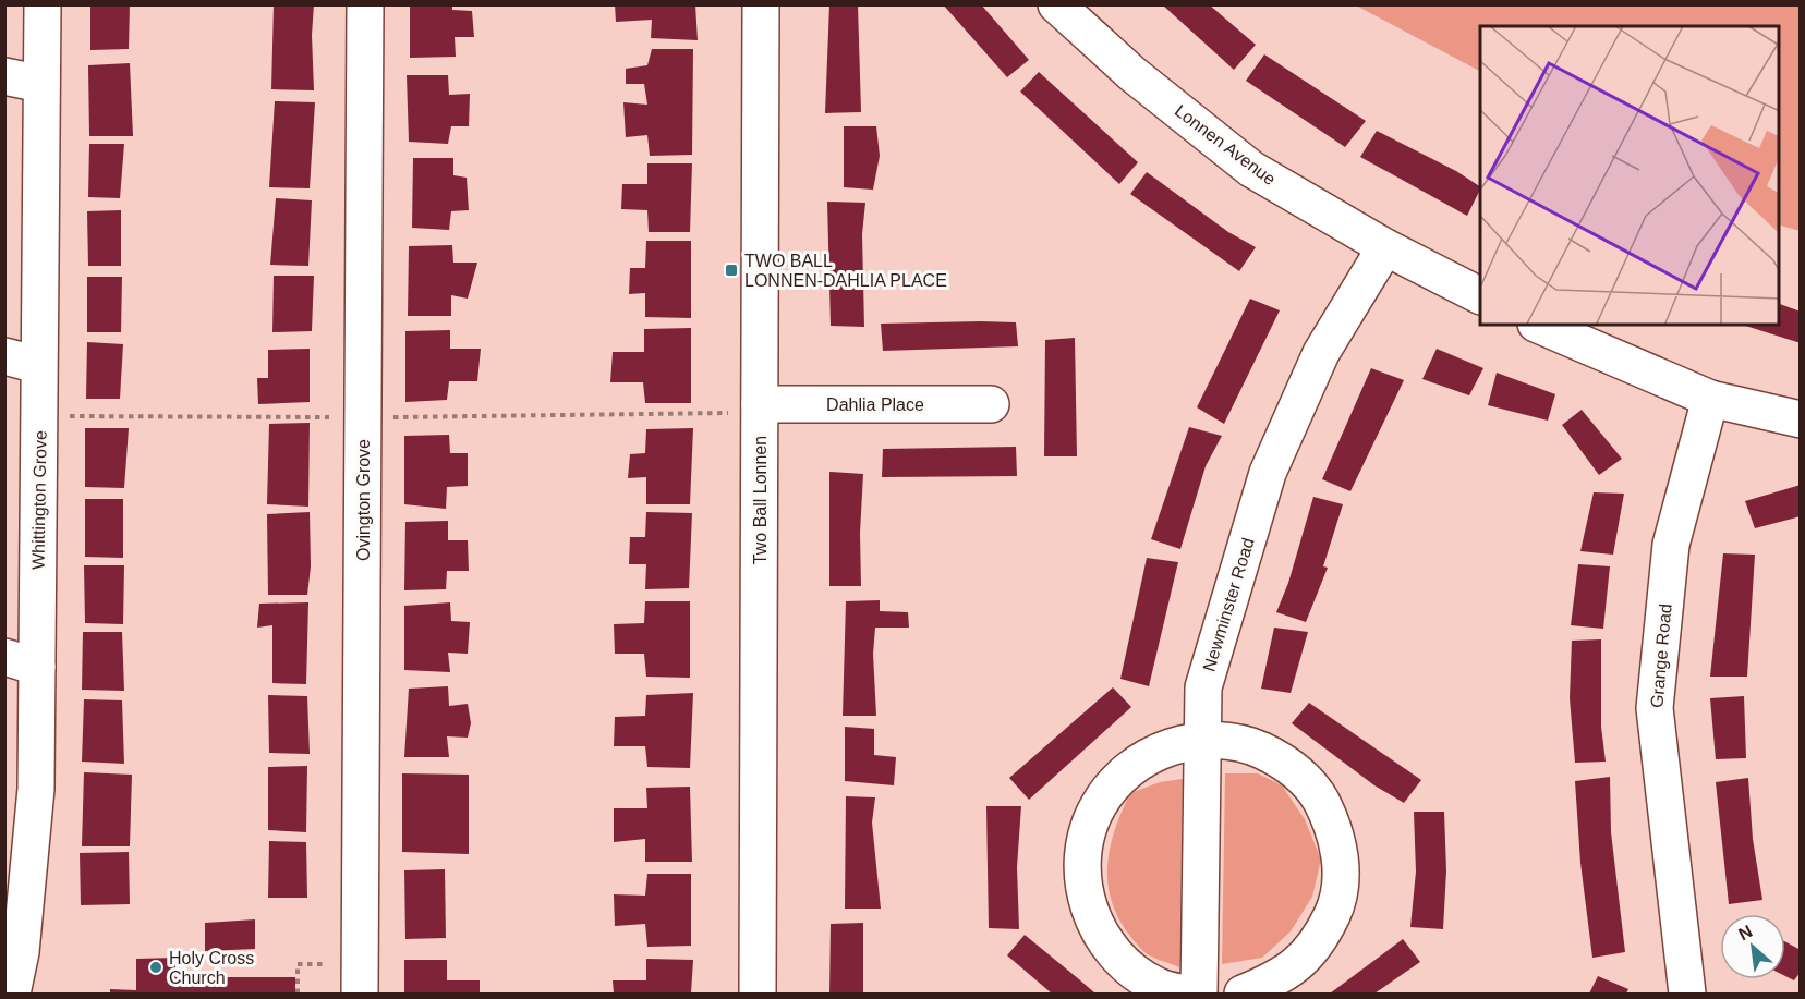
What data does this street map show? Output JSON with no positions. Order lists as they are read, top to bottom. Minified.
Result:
{"streets":{"street":["Lonnen Avenue","Dahlia Place","Whittington Grove","Ovington Grove","Two Ball Lonnen","Newminster Road","Grange Road"]},"crossings":[["Lonnen Avenue","Newminster Road"],["Dahlia Place","Two Ball Lonnen"]],"places":{"transit":["TWO BALL LONNEN-DAHLIA PLACE"],"other":["Holy Cross Church"]},"north":"top left"}
